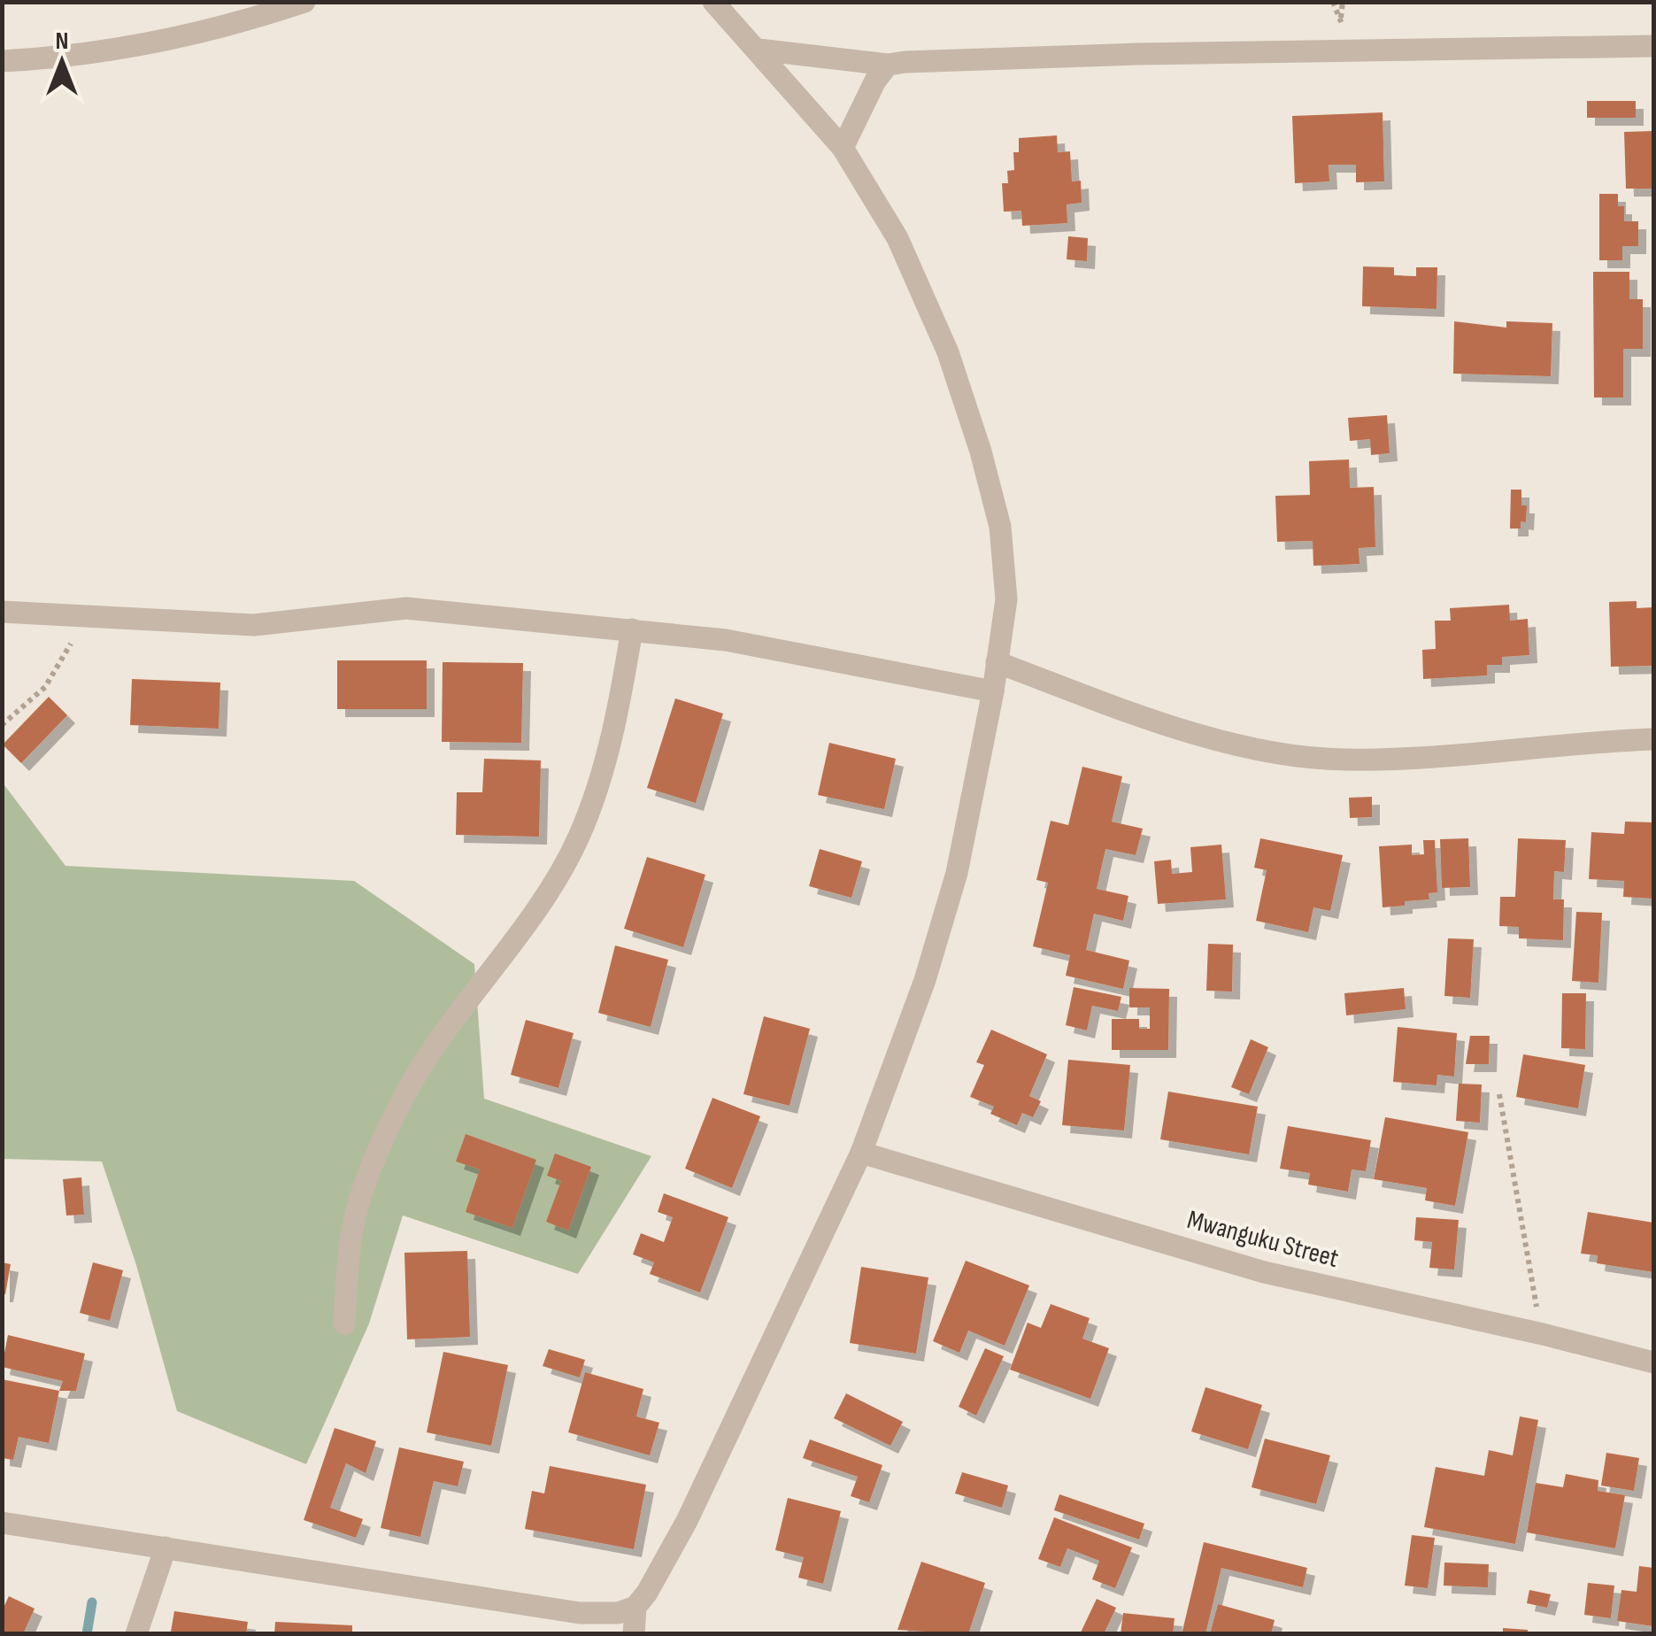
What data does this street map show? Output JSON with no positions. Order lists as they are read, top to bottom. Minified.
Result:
{"streets":{"street":["Mwanguku Street"]},"north":"top"}
